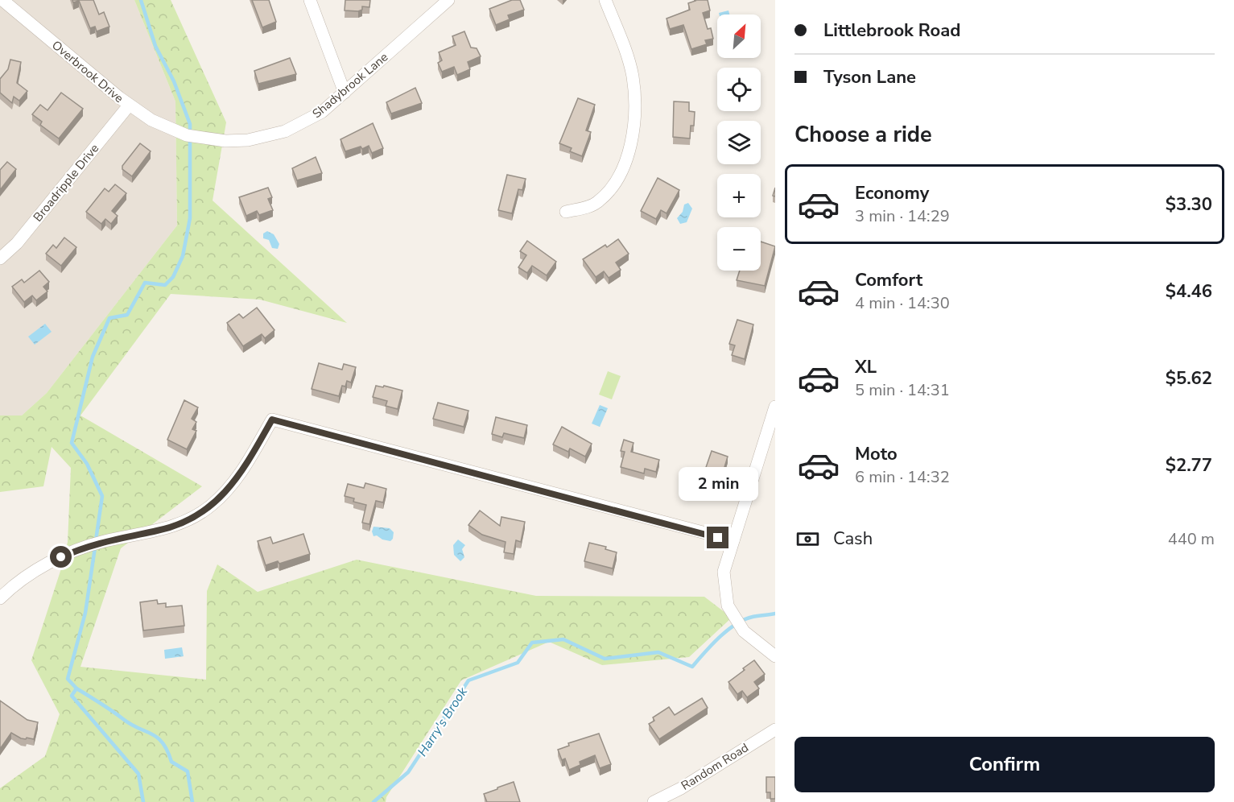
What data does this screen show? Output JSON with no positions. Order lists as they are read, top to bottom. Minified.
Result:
{"streets":{"street":["Overbrook Drive","Shadybrook Lane","Broadripple Drive","Random Road"]},"crossings":[["Overbrook Drive","Shadybrook Lane"],["Overbrook Drive","Broadripple Drive"]],"water":["Harry's Brook"],"north":"top right","page":{"banner":["Littlebrook Road","Tyson Lane"],"map_buttons":["+","−"],"heading":"Choose a ride","list":[{"name":"Economy","note":"3 min · 14:29","value":"$3.30"},{"name":"Comfort","note":"4 min · 14:30","value":"$4.46"},{"name":"XL","note":"5 min · 14:31","value":"$5.62"},{"name":"Moto","note":"6 min · 14:32","value":"$2.77"}],"bubble":"2 min","pay":["Cash","440 m"],"buttons":"Confirm"}}
